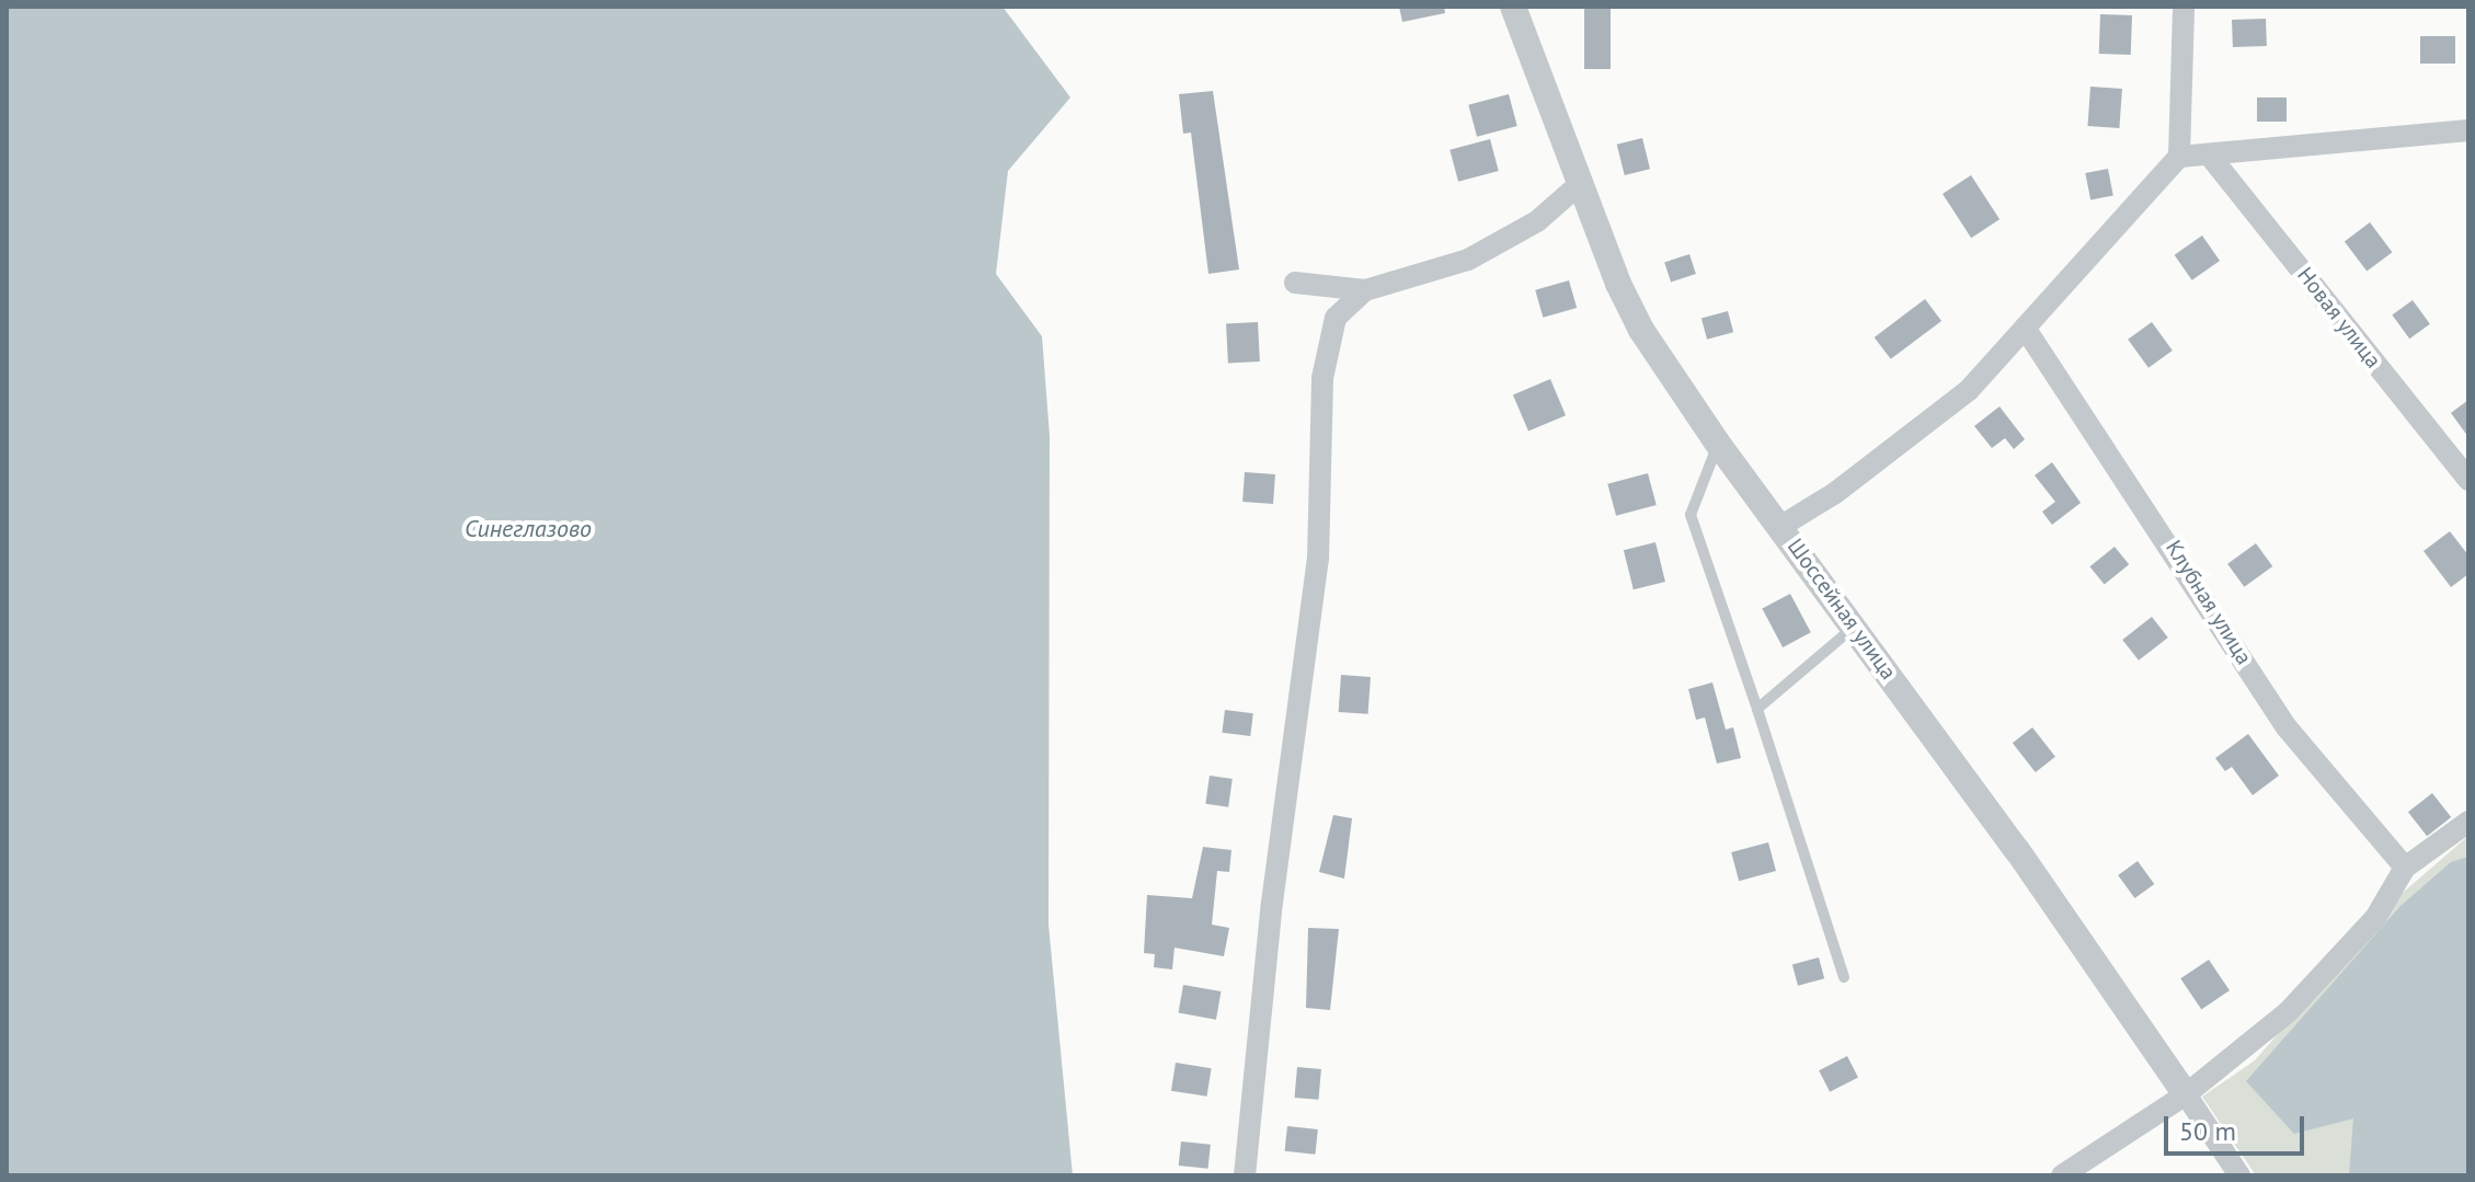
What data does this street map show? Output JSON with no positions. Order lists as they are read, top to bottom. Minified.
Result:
{"streets":{"street":["Новая улица","Клубная улица","Шоссейная улица"]},"water":["Синеглазово"],"scale_bar":"50 m"}
